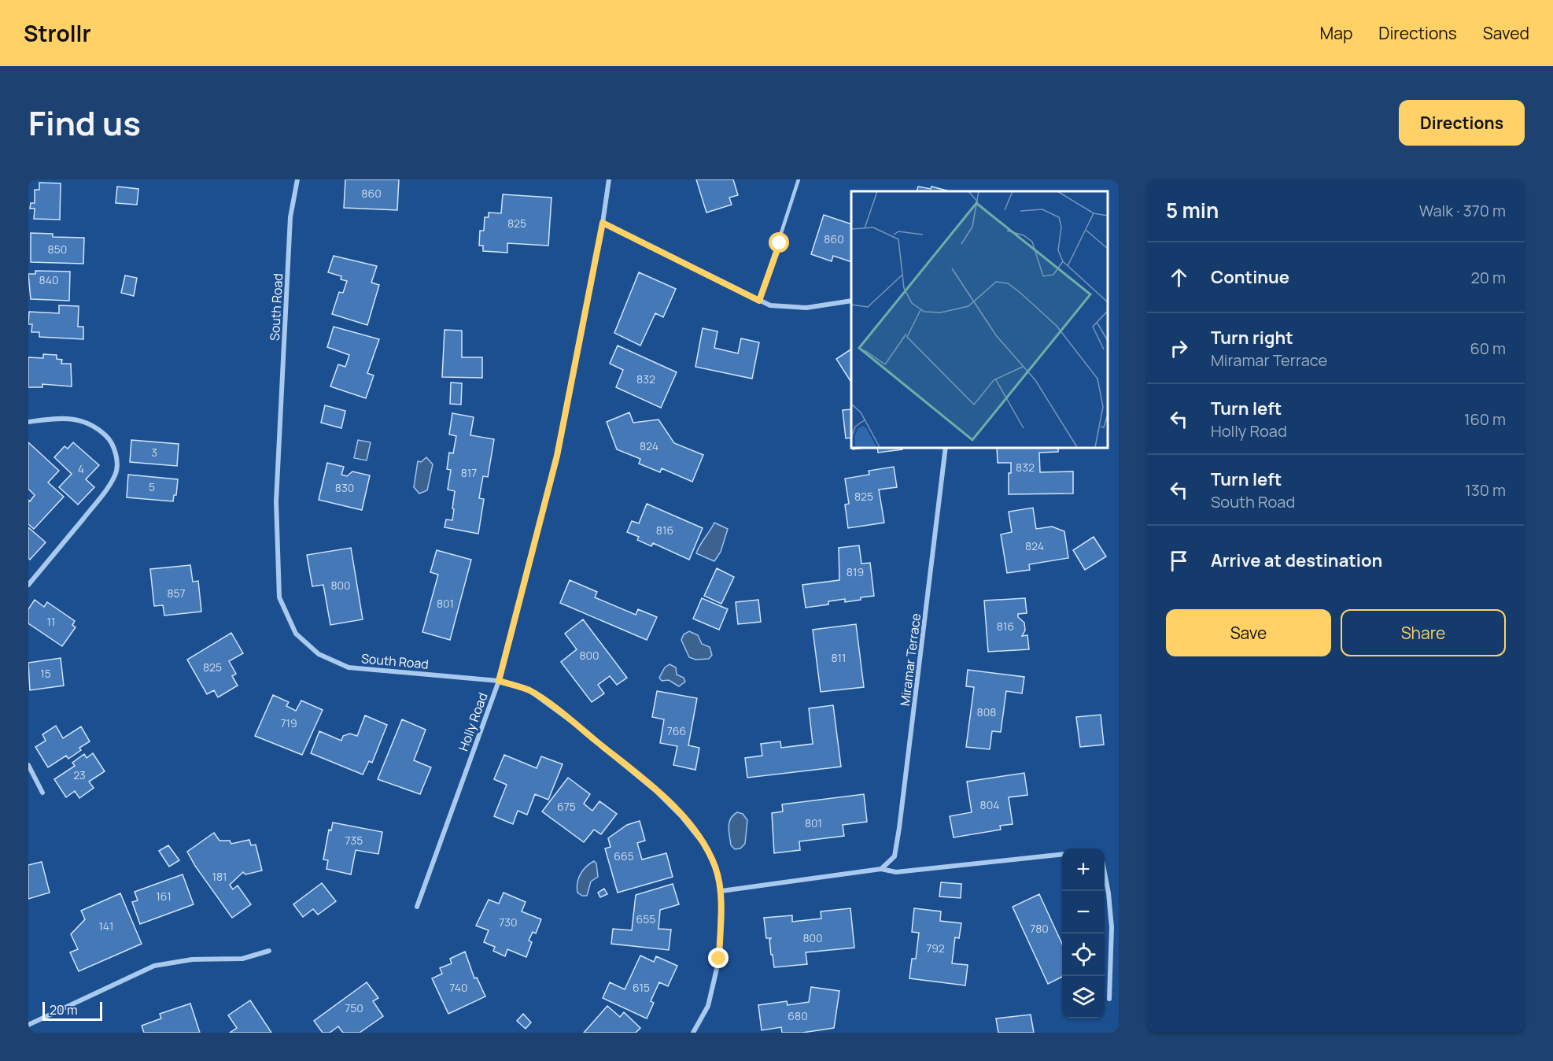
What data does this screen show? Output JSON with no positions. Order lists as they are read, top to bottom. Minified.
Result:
{"streets":{"street":["South Road","Miramar Terrace","Holly Road"]},"crossings":[["South Road","Holly Road"]],"house_numbers":["860","825","860","850","840","832","824","3","832","4","817","5","830","825","816","824","819","800","857","801","11","816","800","811","825","15","808","719","766","23","804","675","801","735","665","181","161","655","730","141","780","800","792","740","615","750","680"],"scale_bar":"20 m","page":{"header":"Strollr","nav":["Map","Directions","Saved"],"title":"Find us","buttons":["Directions",["Save","Share"]],"heading":["5 min","Walk · 370 m"],"list":[["Continue","20 m"],["Turn right","Miramar Terrace","60 m"],["Turn left","Holly Road","160 m"],["Turn left","South Road","130 m"],"Arrive at destination"],"map_buttons":["+","−"],"scale":"20 m"}}
